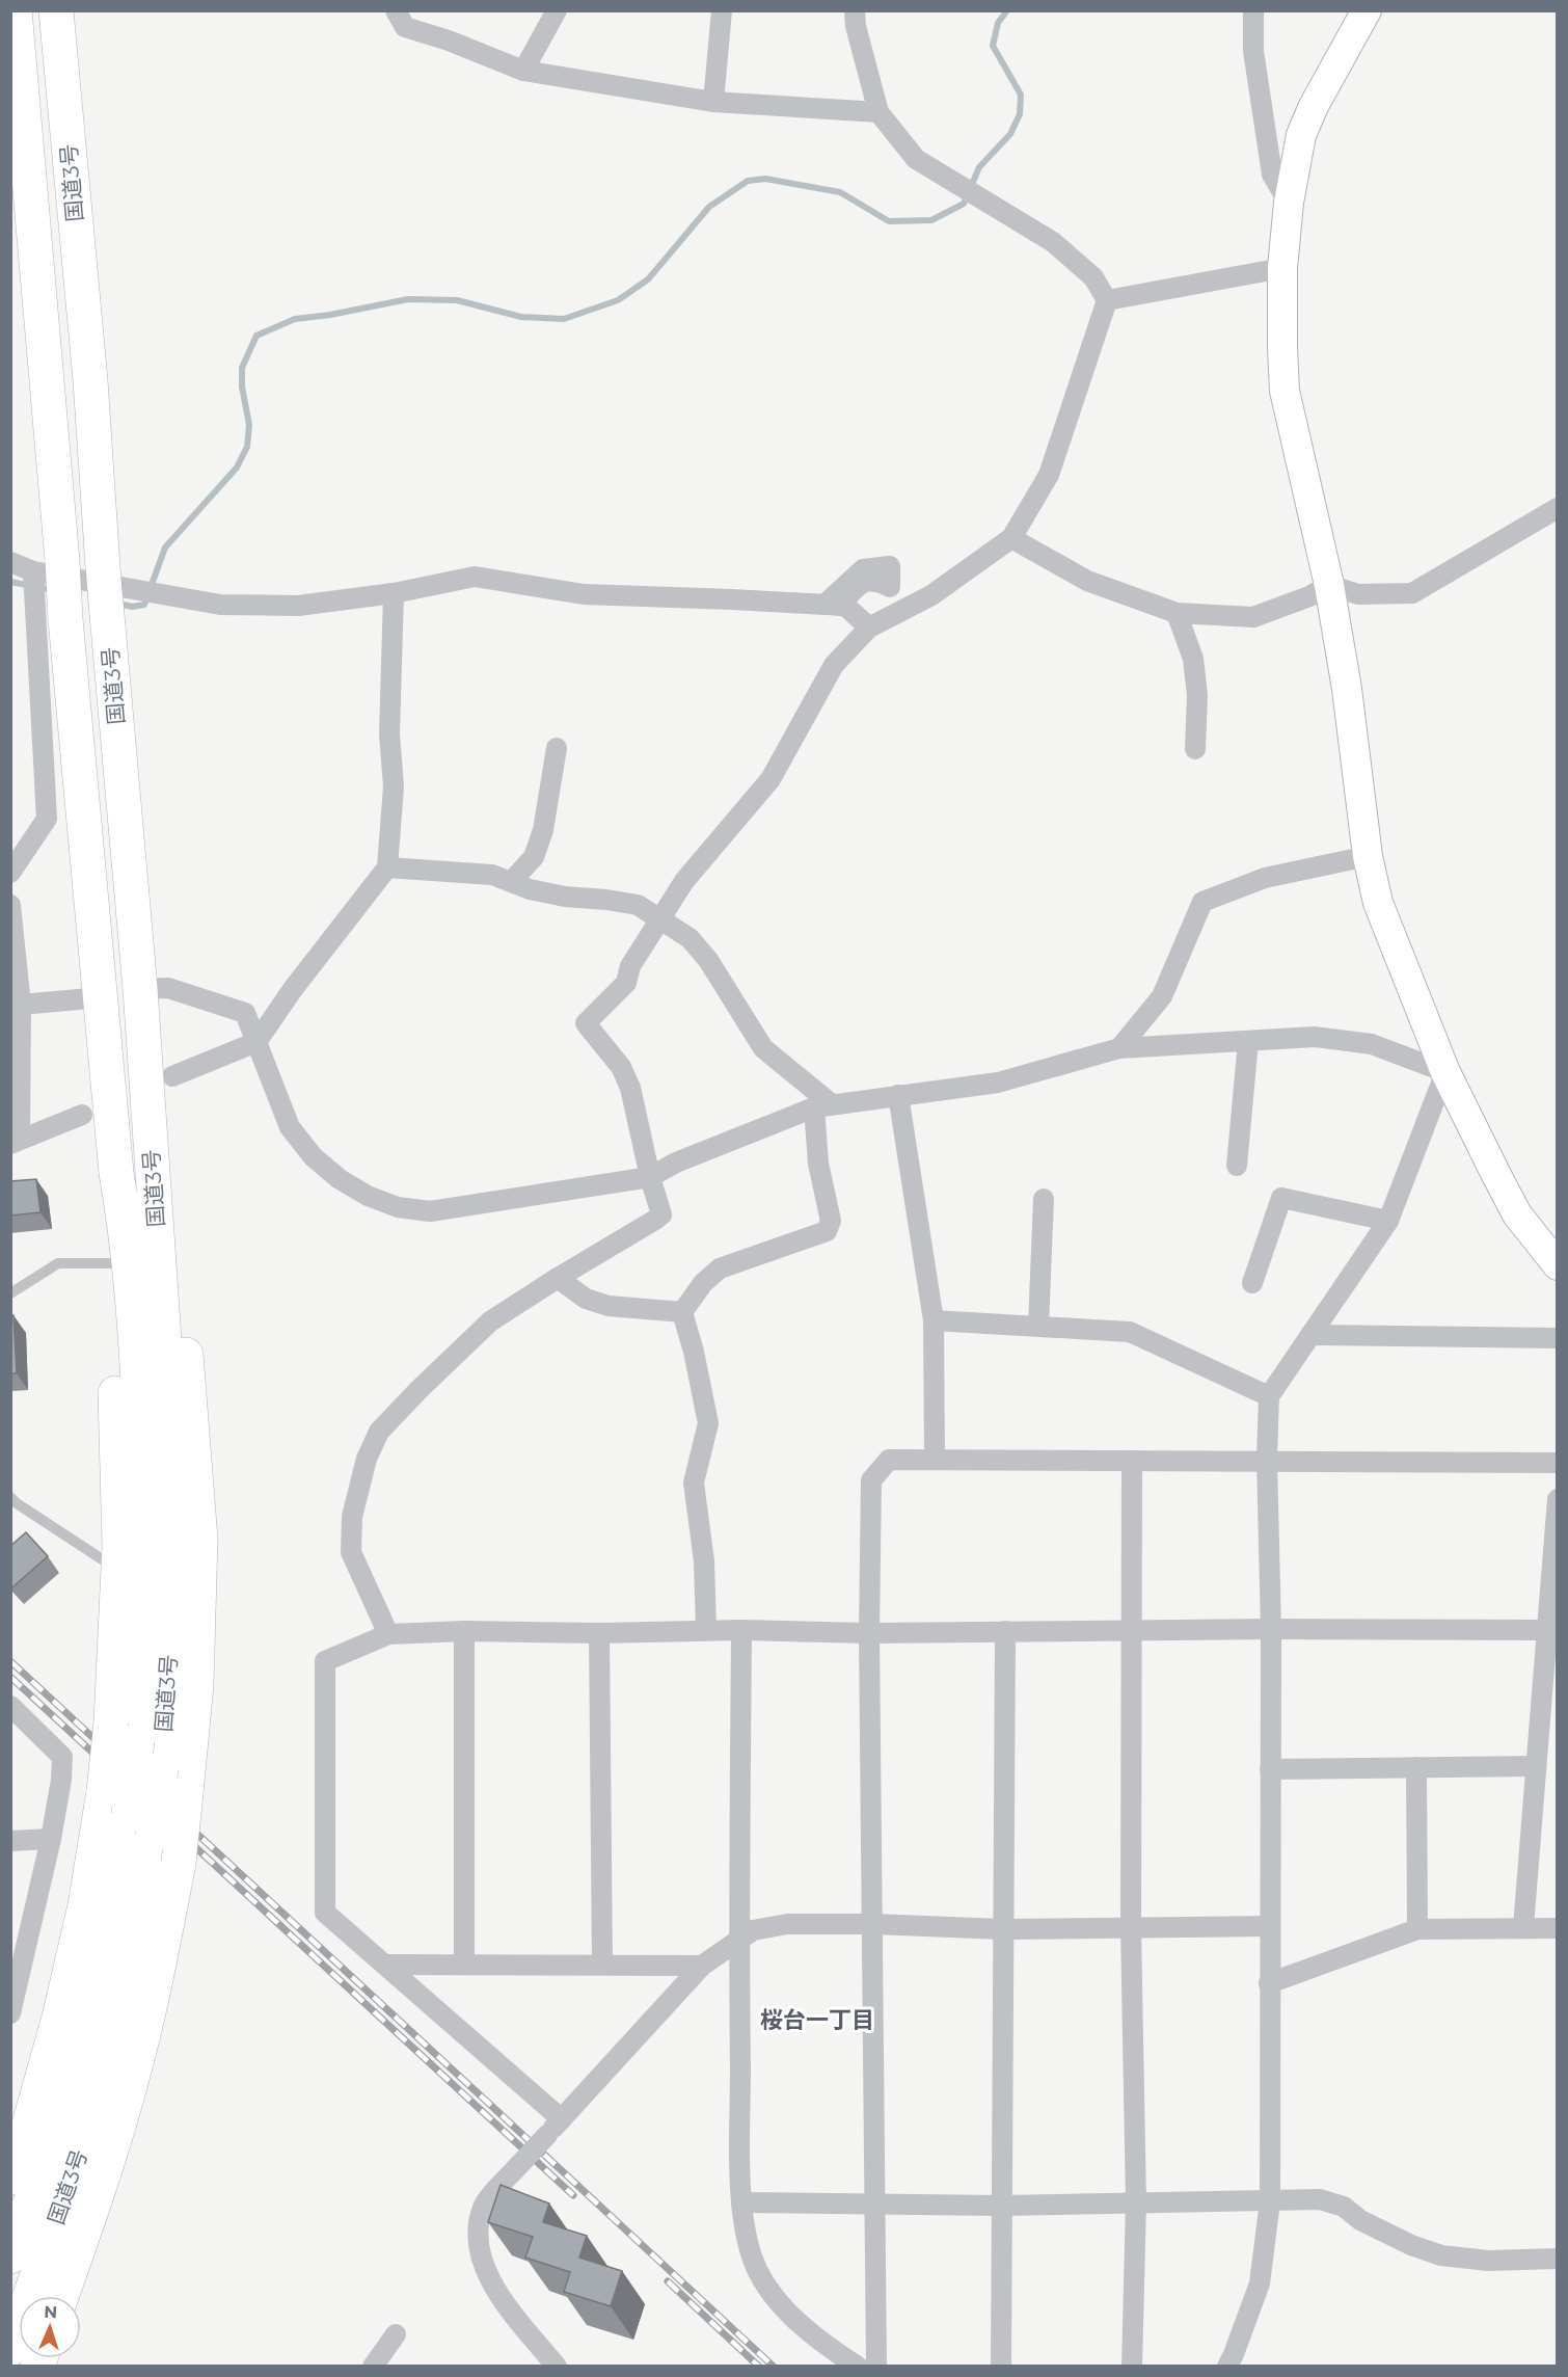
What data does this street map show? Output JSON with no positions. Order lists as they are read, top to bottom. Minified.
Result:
{"streets":{"highway":["国道3号"]},"districts":["桜台一丁目"],"north":"top"}
